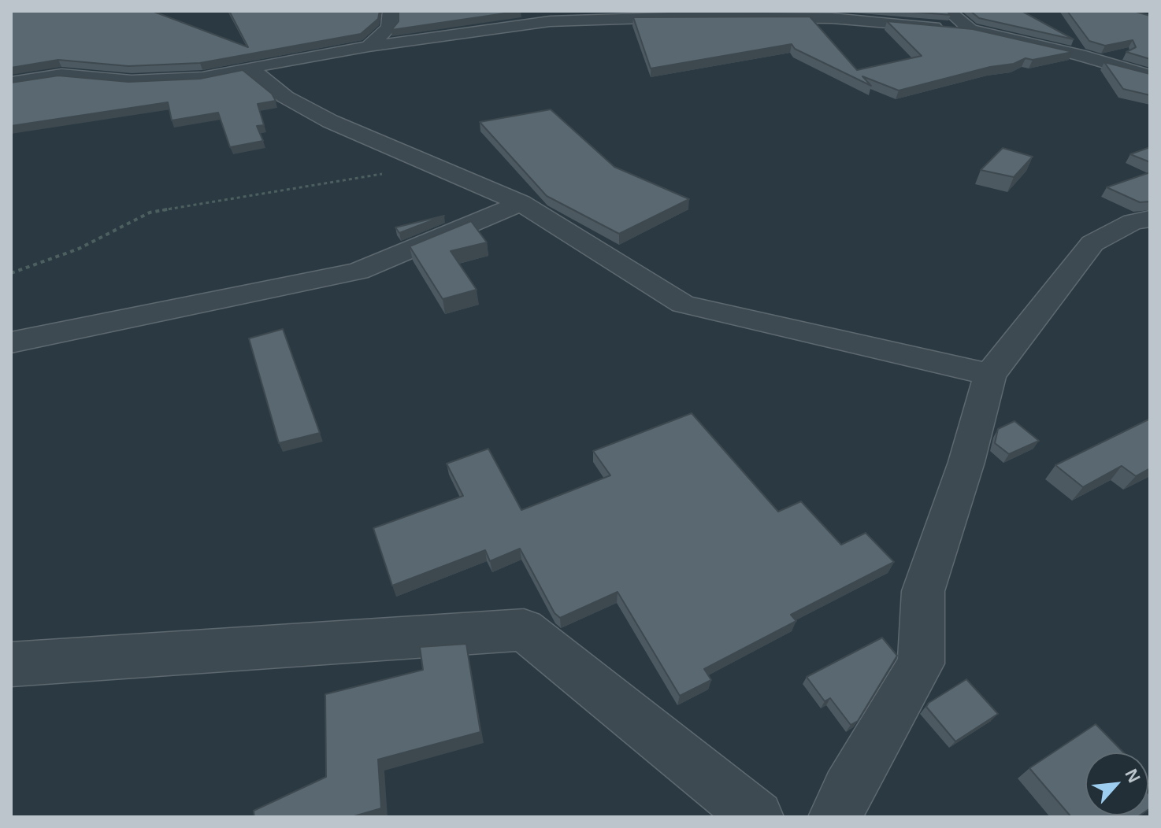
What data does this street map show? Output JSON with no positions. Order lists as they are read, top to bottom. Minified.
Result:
{"north":"top right"}
